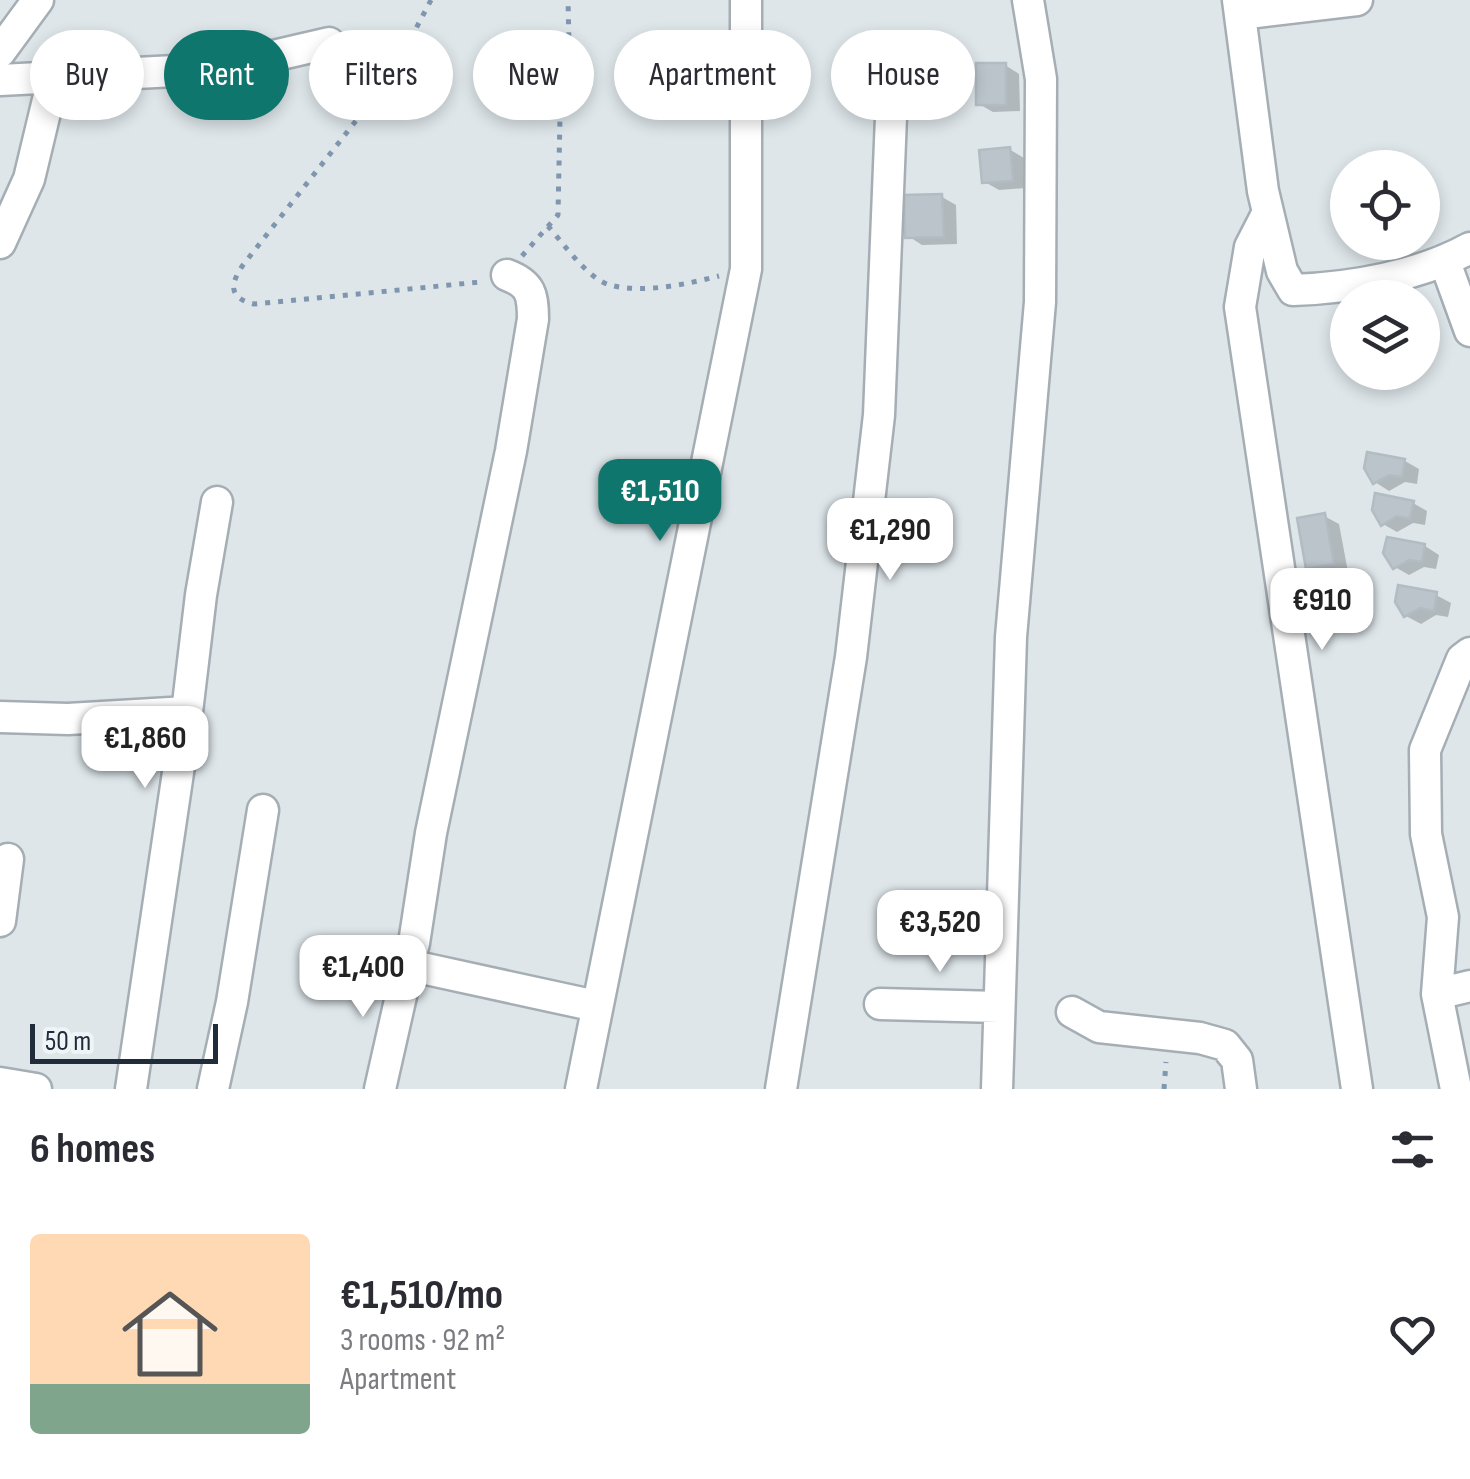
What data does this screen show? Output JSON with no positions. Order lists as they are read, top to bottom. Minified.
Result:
{"scale_bar":"50 m","page":{"chip":["Buy","Rent","Filters","New","Apartment","House"],"price":["€1,510","€1,290","€910","€1,860","€3,520","€1,400"],"scale":"50 m","heading":"6 homes","list":[{"name":"€1,510/mo","note":"3 rooms · 92 m² · Apartment"}]}}
